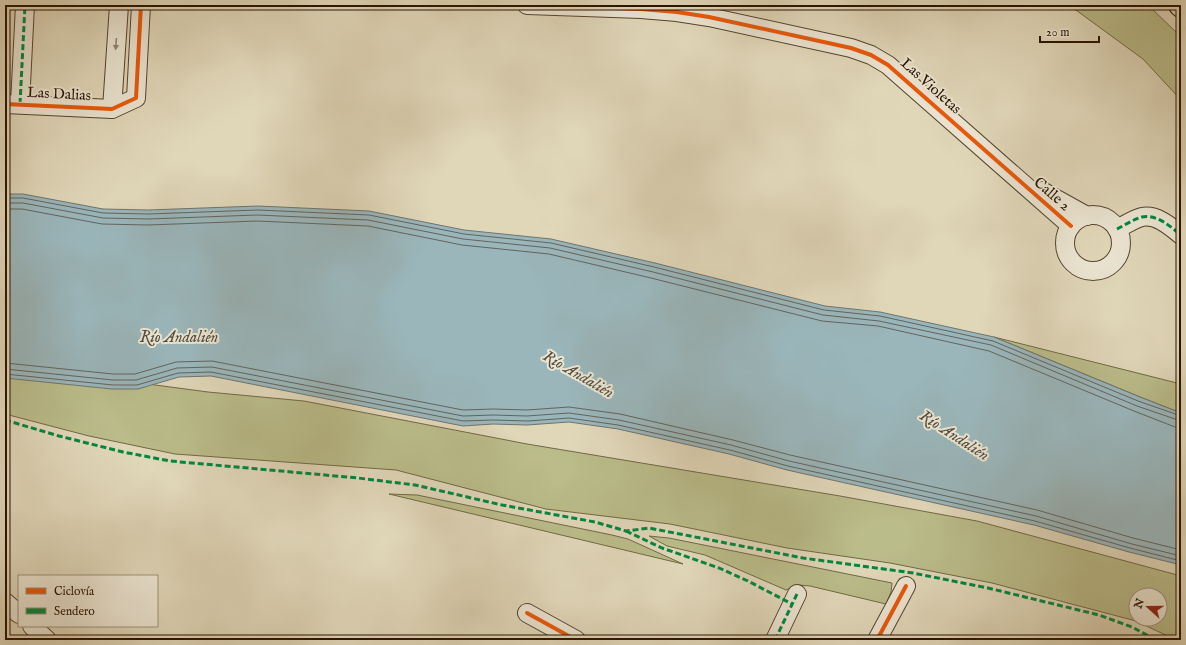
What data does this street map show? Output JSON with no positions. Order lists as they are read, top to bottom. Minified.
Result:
{"streets":{"street":["Las Violetas","Las Dalias","Calle 2"]},"crossings":[["Las Violetas","Calle 2"]],"water":["Río Andalién"],"legend":["Ciclovía","Sendero"],"scale_bar":"20 m","north":"left"}
